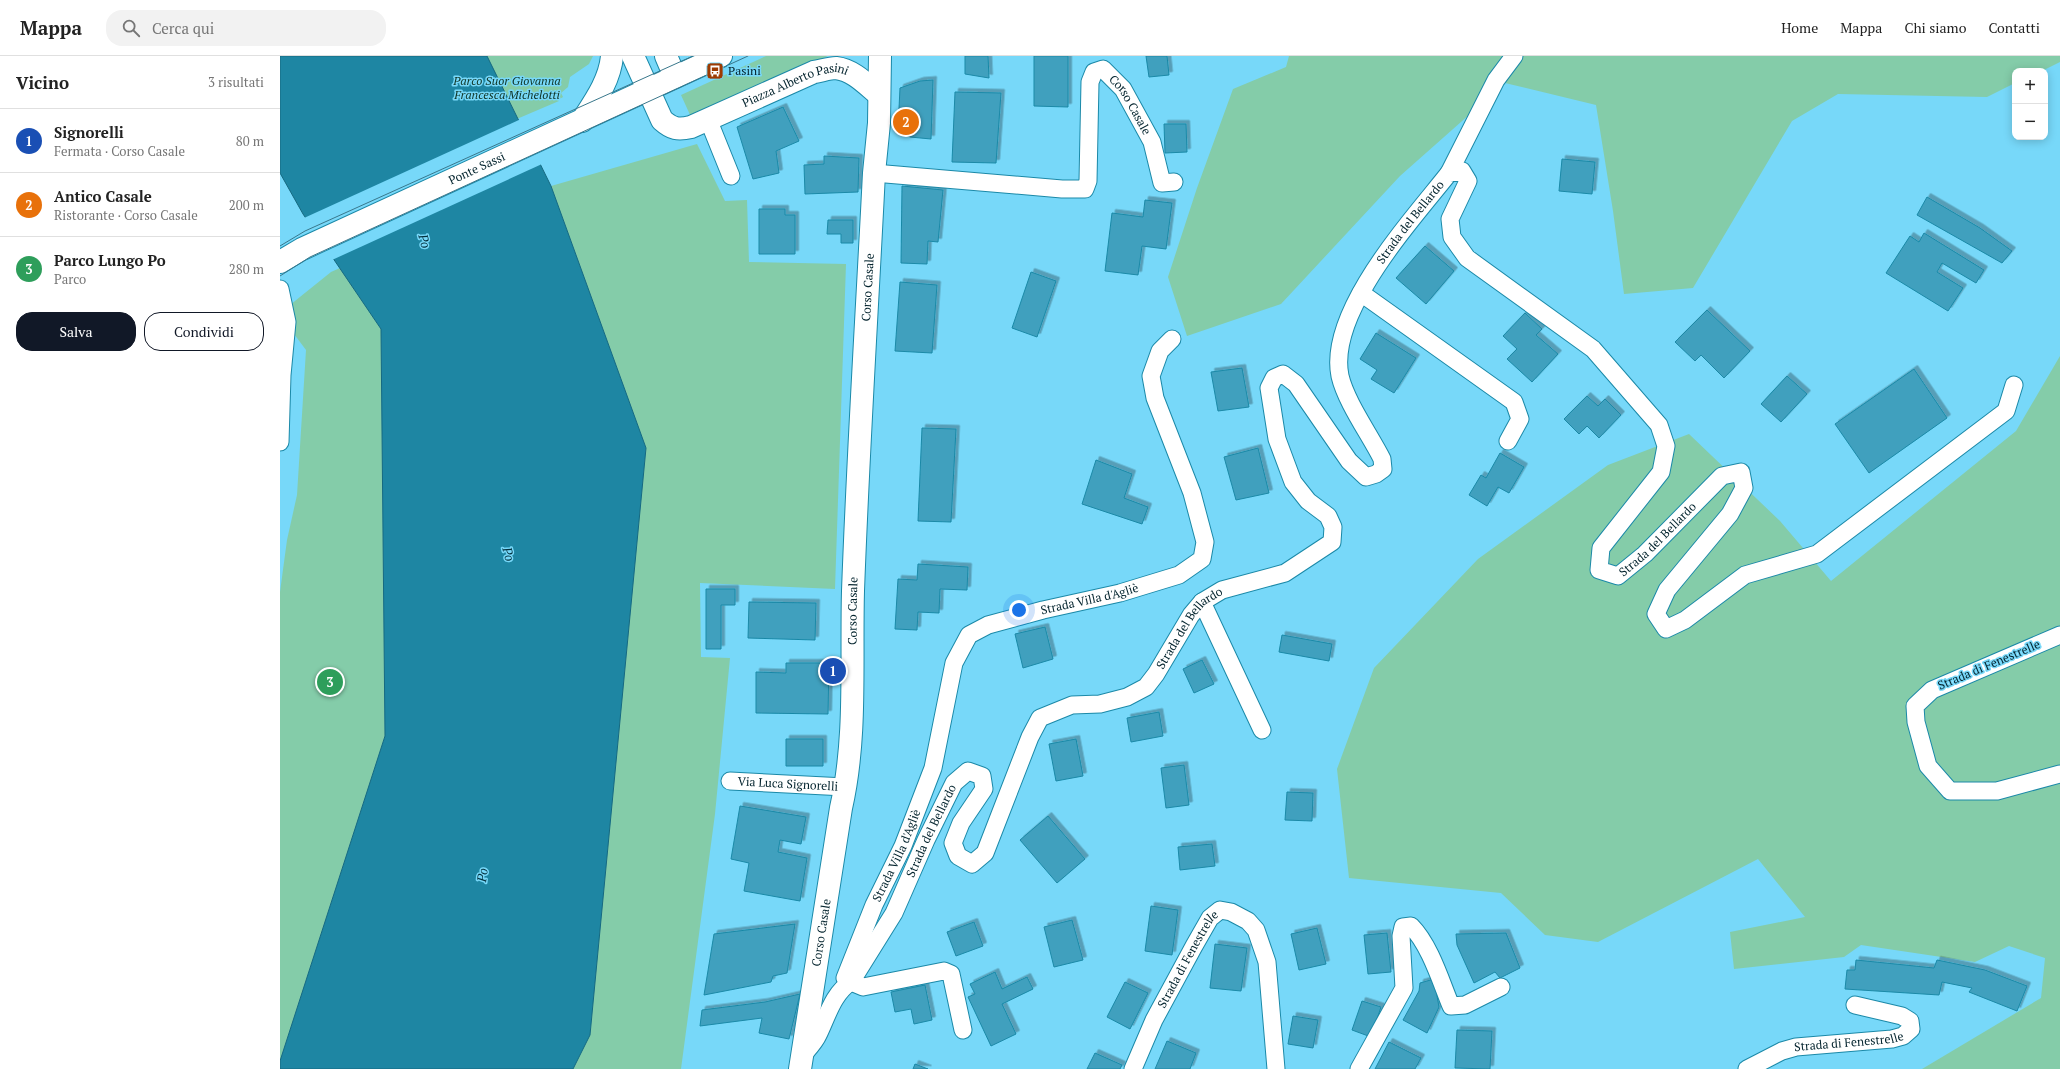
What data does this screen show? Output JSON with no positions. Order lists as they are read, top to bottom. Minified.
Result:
{"streets":{"main road":["Piazza Alberto Pasini","Corso Casale","Ponte Sassi"],"street":["Strada del Bellardo","Strada Villa d'Agliè","Strada di Fenestrelle","Via Luca Signorelli"]},"crossings":[["Piazza Alberto Pasini","Corso Casale"],["Piazza Alberto Pasini","Ponte Sassi"],["Corso Casale","Strada del Bellardo"],["Corso Casale","Via Luca Signorelli"],["Strada del Bellardo","Strada Villa d'Agliè"]],"water":["Po"],"parks":["Parco Suor Giovanna Francesca Michelotti"],"places":{"bus stop":["Pasini"]},"page":{"header":"Mappa","search":"Cerca qui","nav":["Home","Mappa","Chi siamo","Contatti"],"heading":["Vicino","3 risultati"],"map_buttons":["+","−"],"pins":["2","1","3"],"list":[{"mark":"1","name":"Signorelli","note":"Fermata · Corso Casale","value":"80 m"},{"mark":"2","name":"Antico Casale","note":"Ristorante · Corso Casale","value":"200 m"},{"mark":"3","name":"Parco Lungo Po","note":"Parco","value":"280 m"}],"buttons":["Salva","Condividi"]}}
